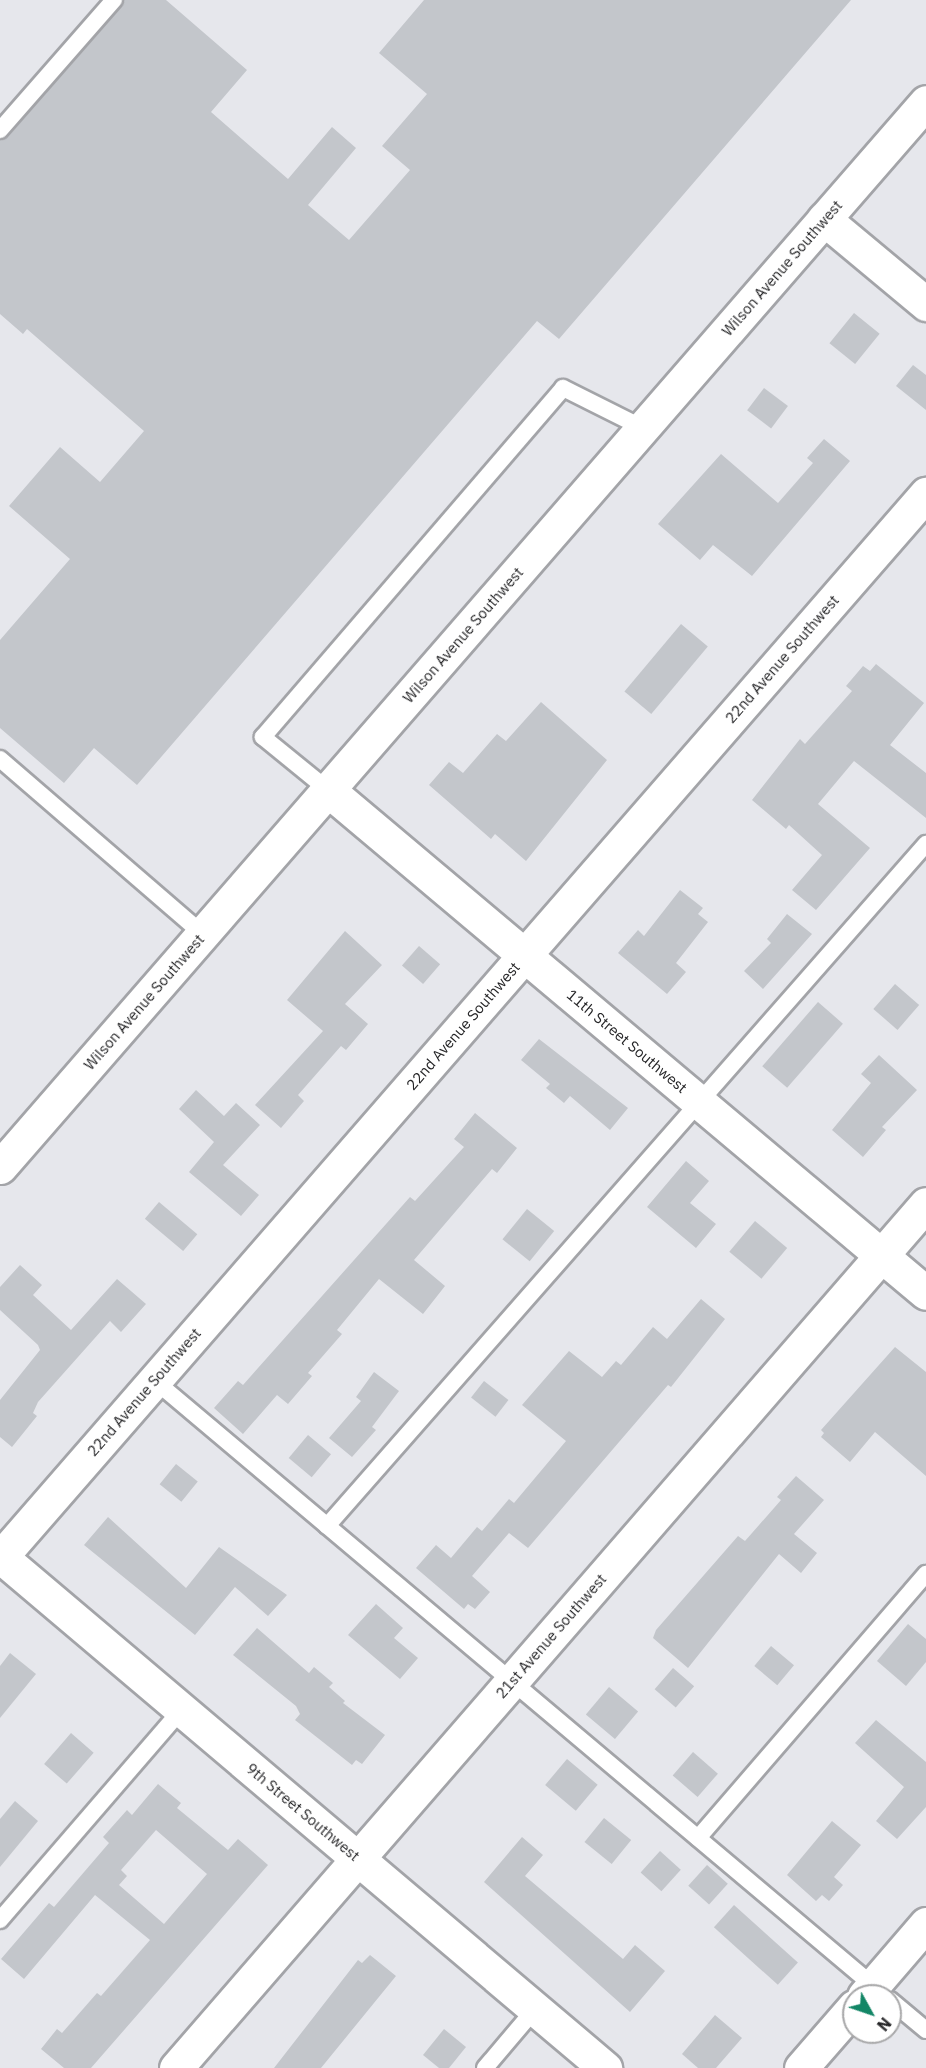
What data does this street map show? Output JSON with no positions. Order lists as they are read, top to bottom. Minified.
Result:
{"streets":{"street":["Wilson Avenue Southwest","22nd Avenue Southwest","11th Street Southwest","21st Avenue Southwest","9th Street Southwest"]},"crossings":[["Wilson Avenue Southwest","11th Street Southwest"],["22nd Avenue Southwest","11th Street Southwest"],["22nd Avenue Southwest","9th Street Southwest"],["11th Street Southwest","21st Avenue Southwest"],["21st Avenue Southwest","9th Street Southwest"]],"north":"bottom right"}
